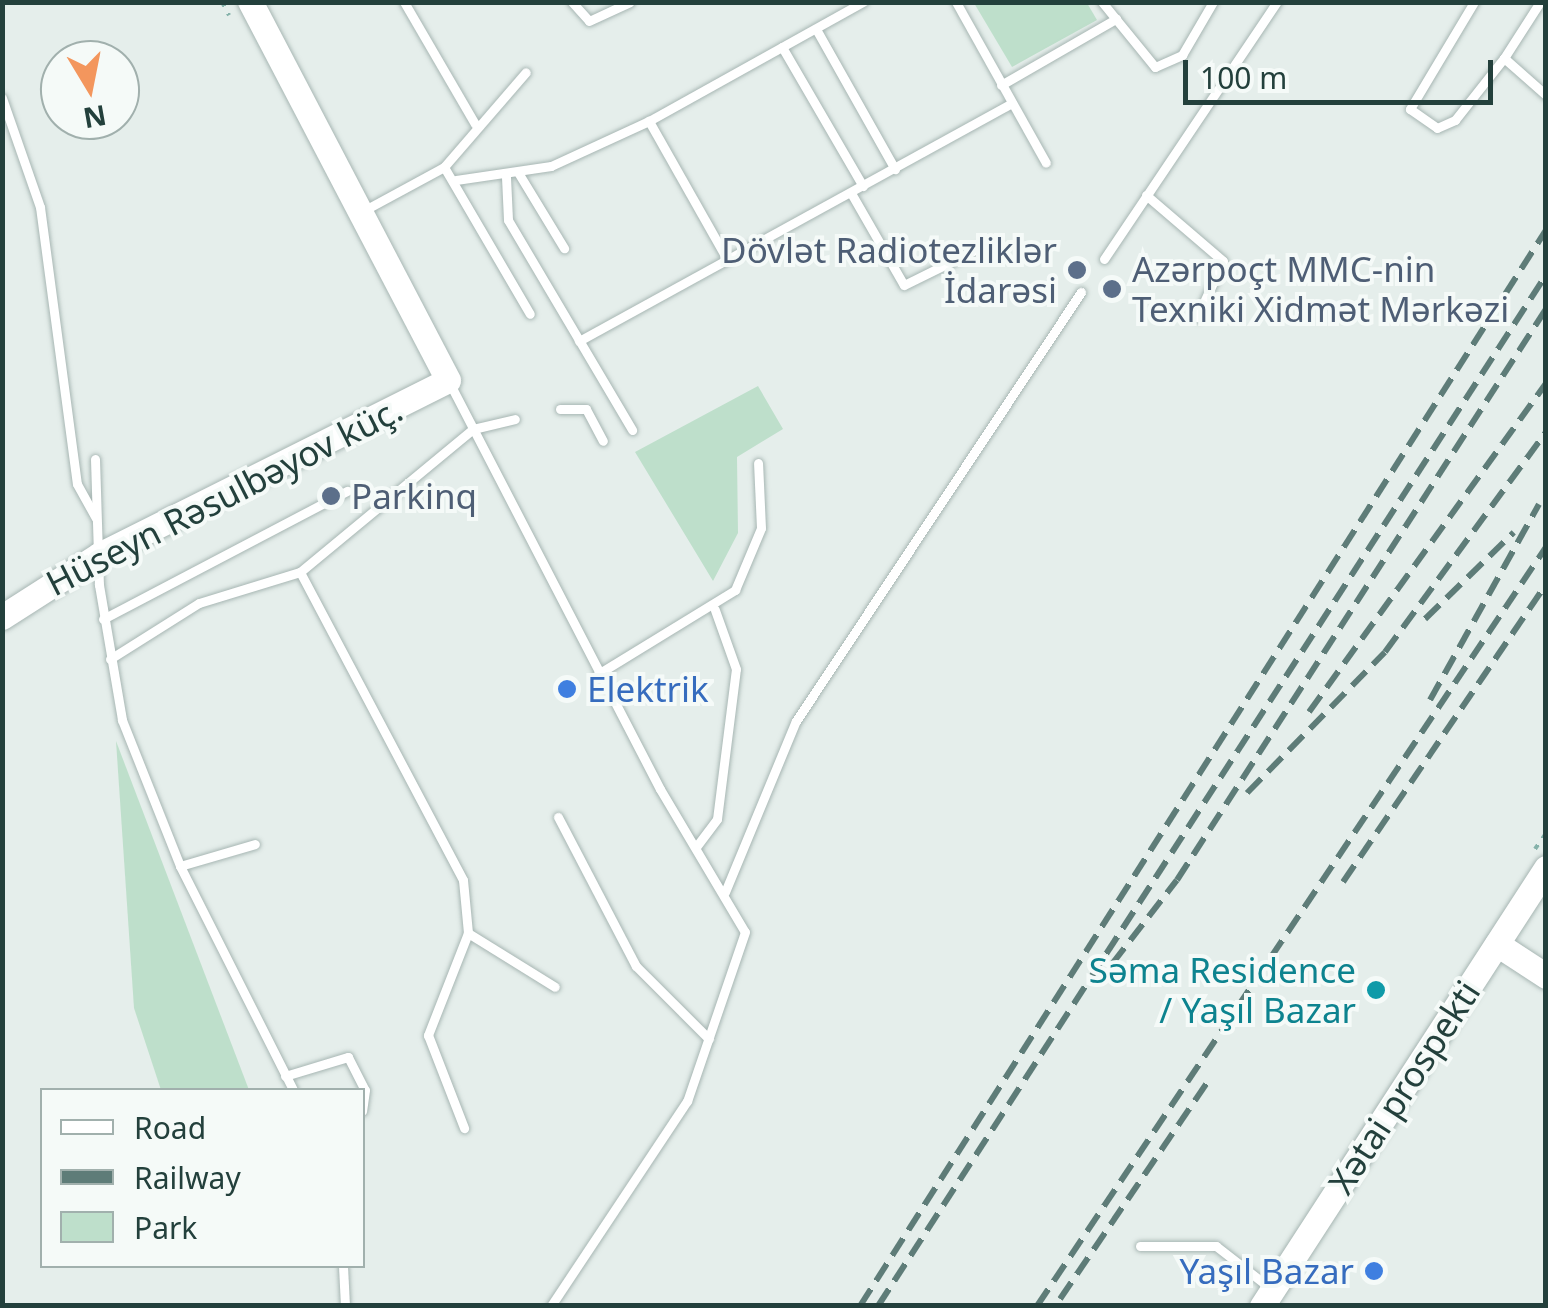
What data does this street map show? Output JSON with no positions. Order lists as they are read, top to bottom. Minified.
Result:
{"streets":{"street":["Hüseyn Rəsulbəyov küç.","Xətai prospekti"]},"places":["Dövlət Radiotezliklər İdarəsi","Azərpoçt MMC-nin Texniki Xidmət Mərkəzi","Parkinq","Elektrik","Səma Residence / Yaşıl Bazar","Yaşıl Bazar"],"legend":["Road","Railway","Park"],"scale_bar":"100 m","north":"bottom"}
